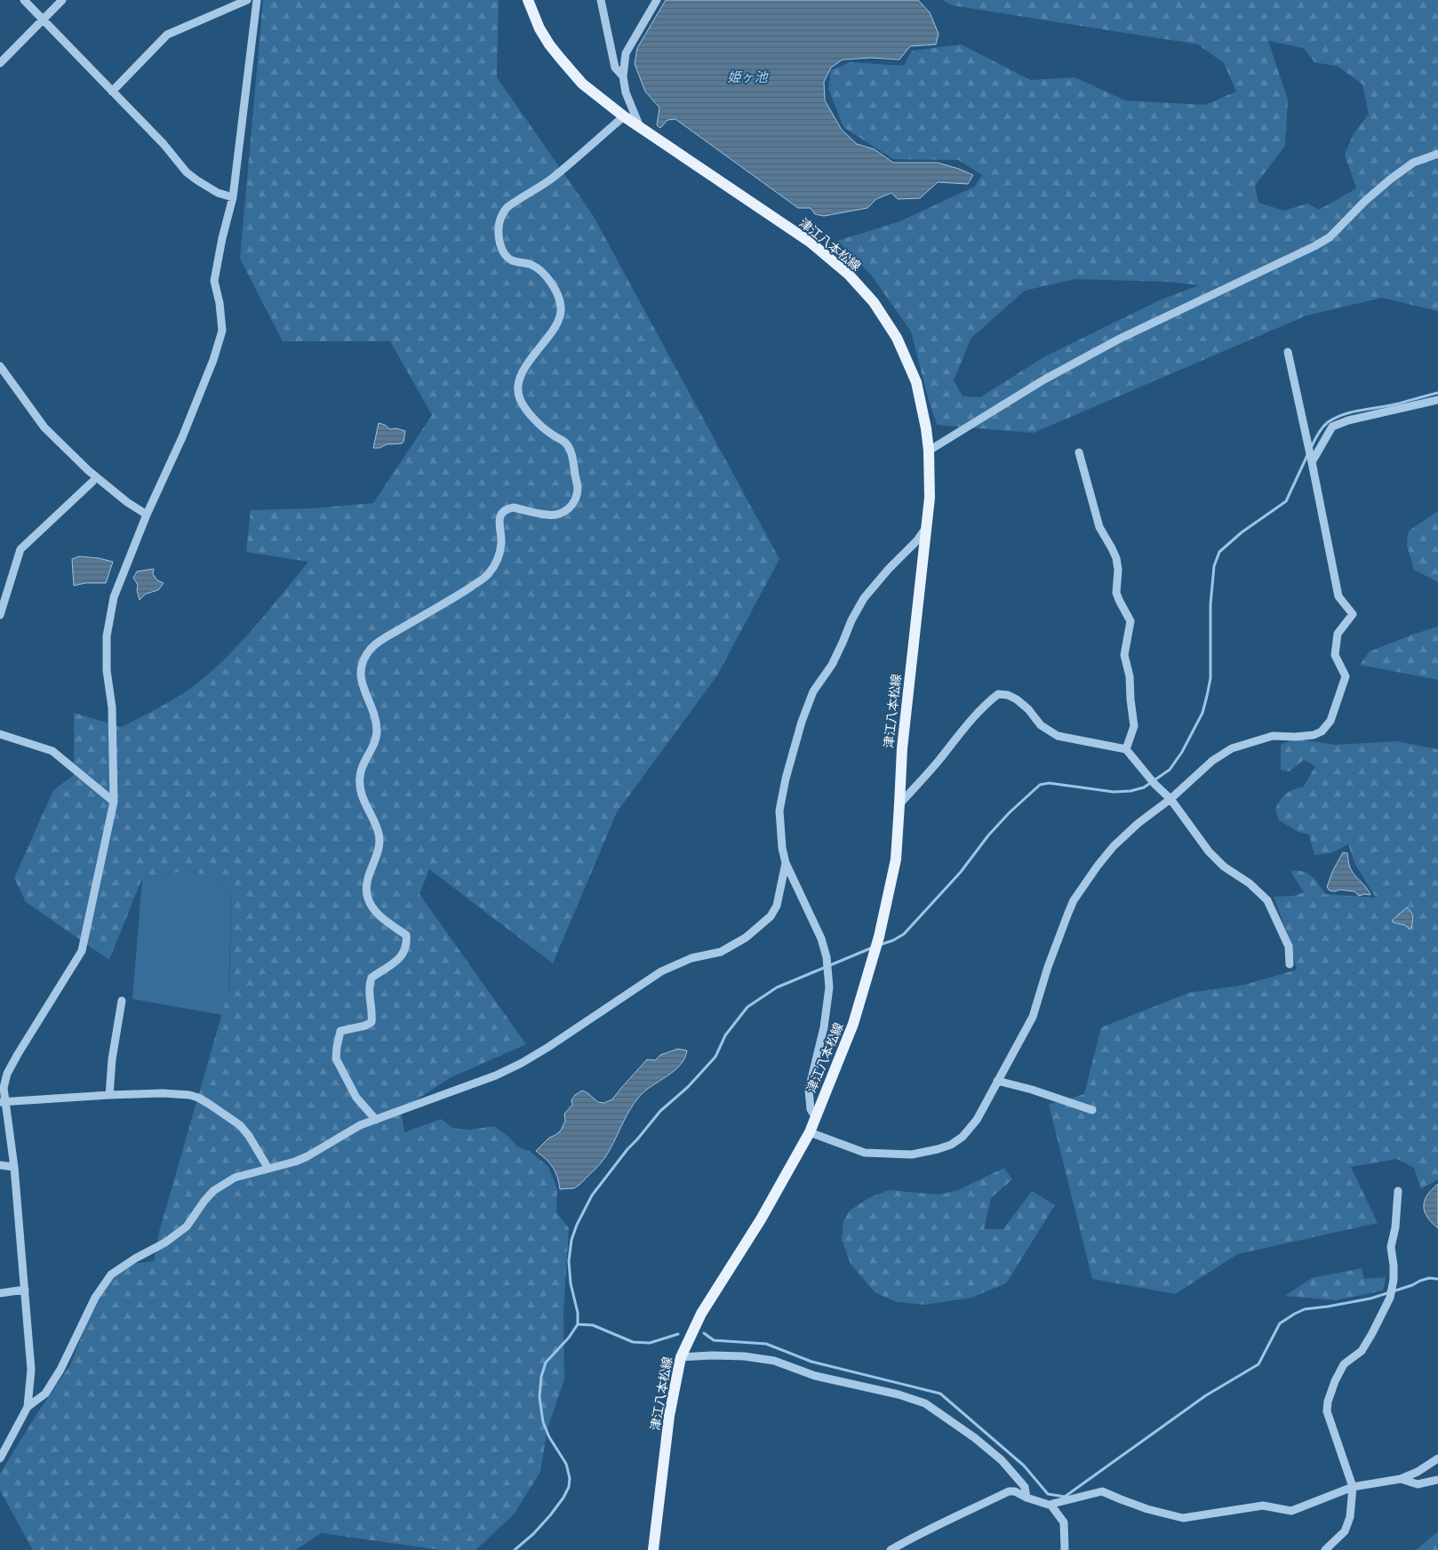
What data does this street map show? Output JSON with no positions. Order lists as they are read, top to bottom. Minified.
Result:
{"streets":{"main road":["津江八本松線"]},"water":["姫ヶ池"]}
